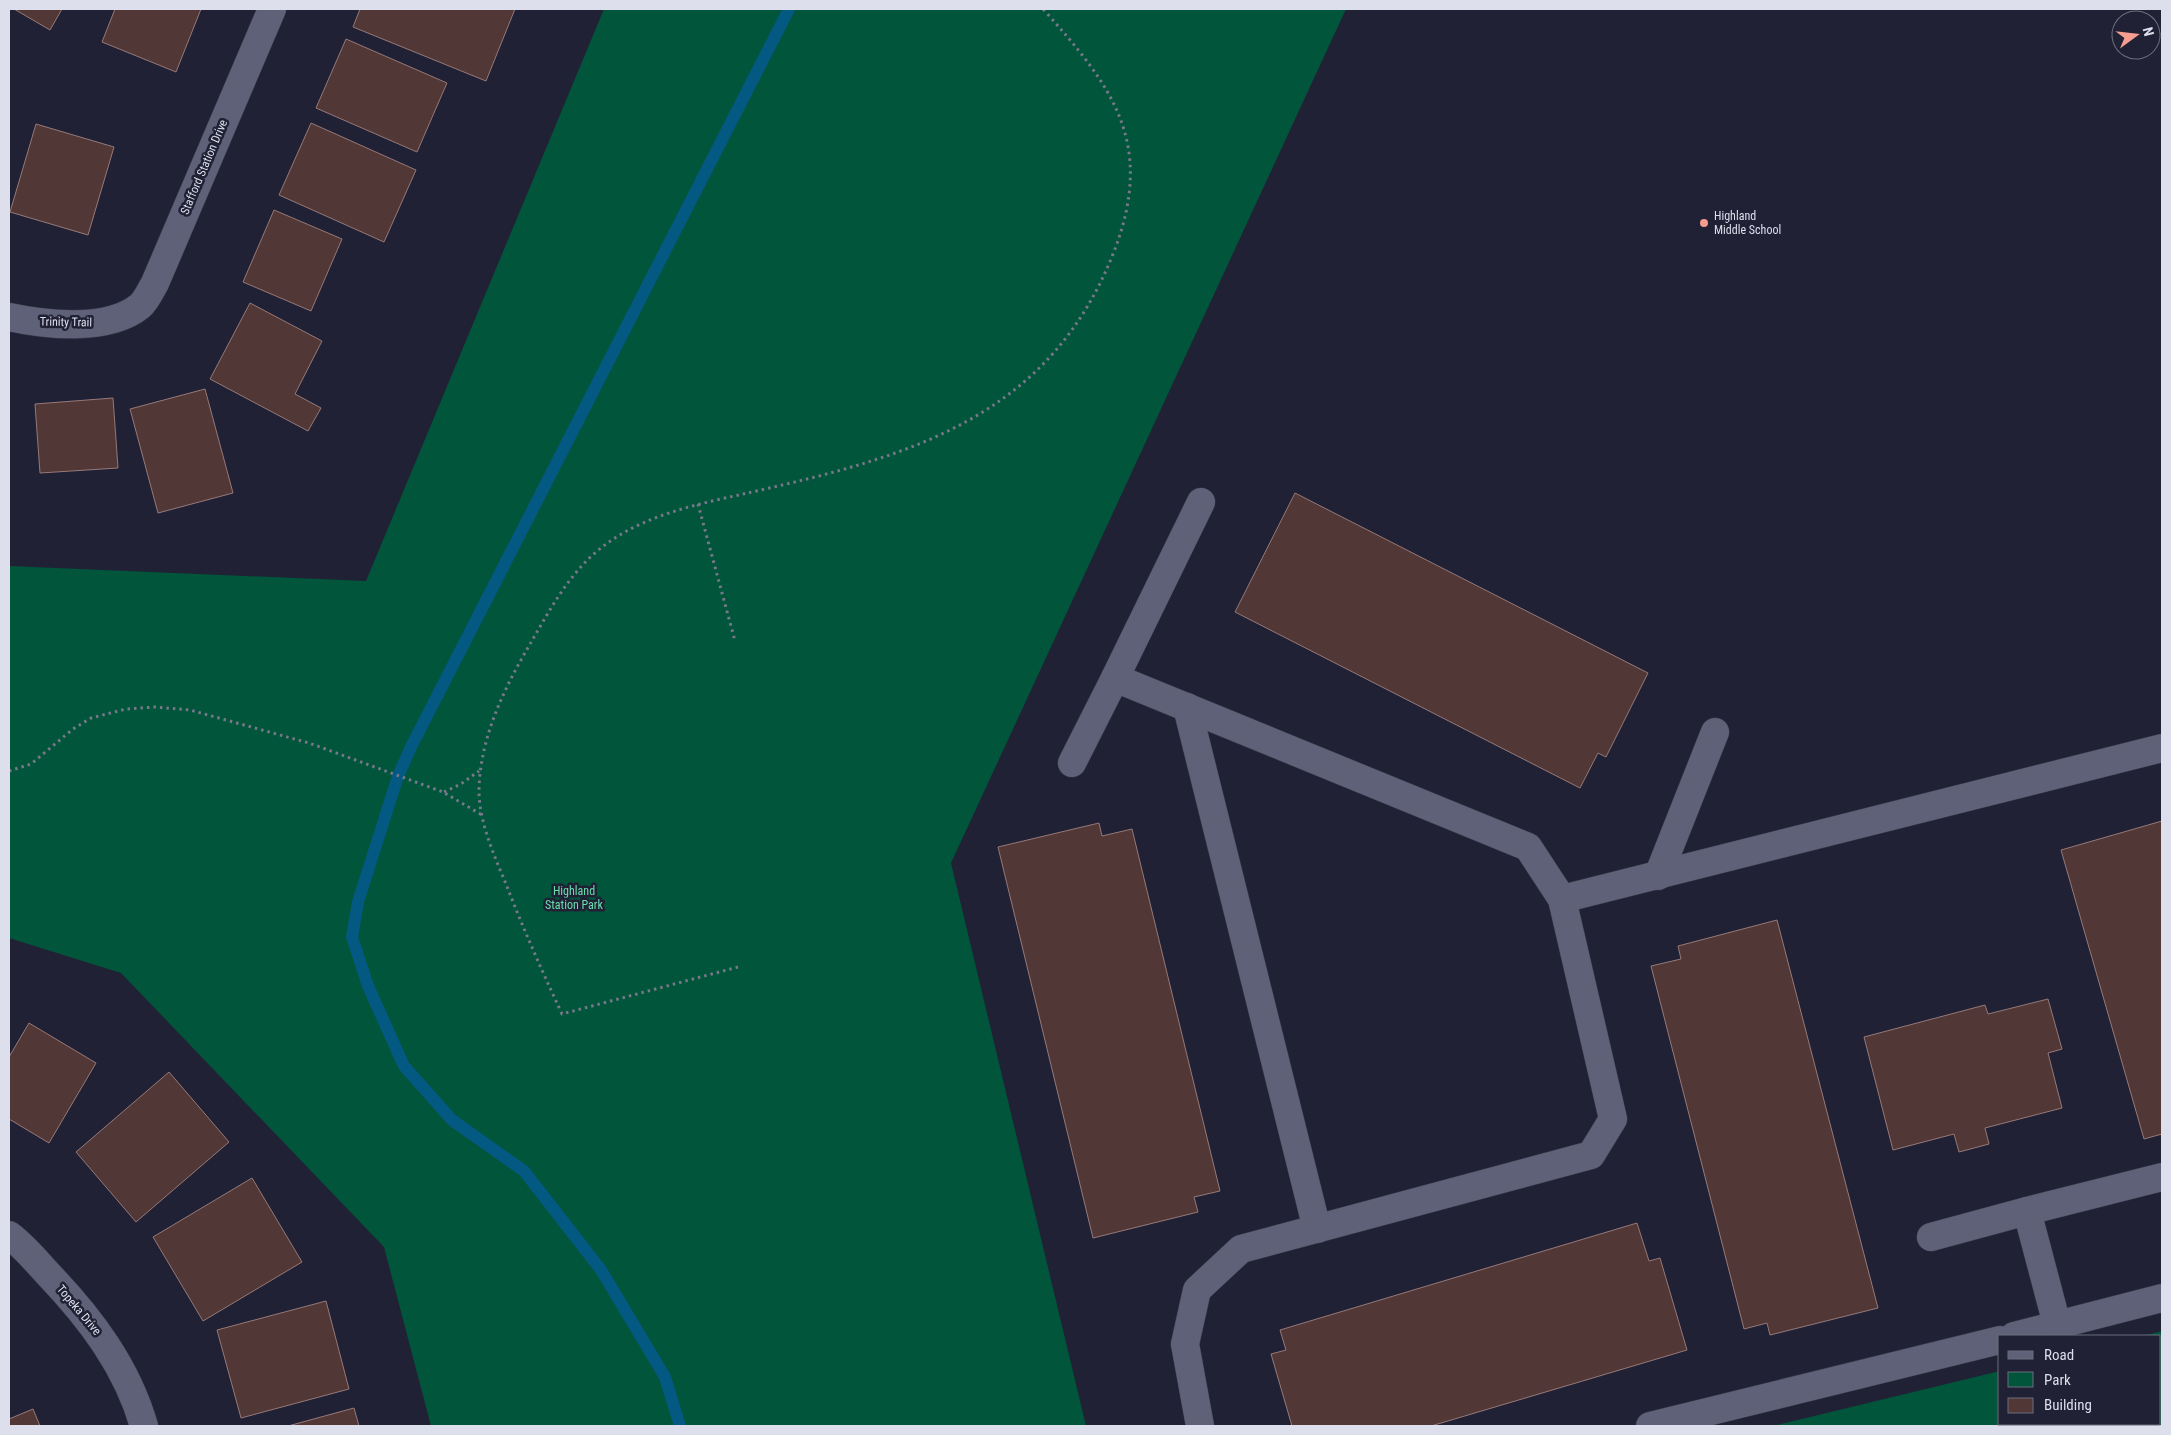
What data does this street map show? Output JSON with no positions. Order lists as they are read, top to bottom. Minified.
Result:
{"streets":{"street":["Stafford Station Drive","Trinity Trail","Topeka Drive"]},"crossings":[["Stafford Station Drive","Trinity Trail"]],"parks":["Highland Station Park"],"places":["Highland Middle School"],"legend":["Road","Park","Building"],"north":"right"}
